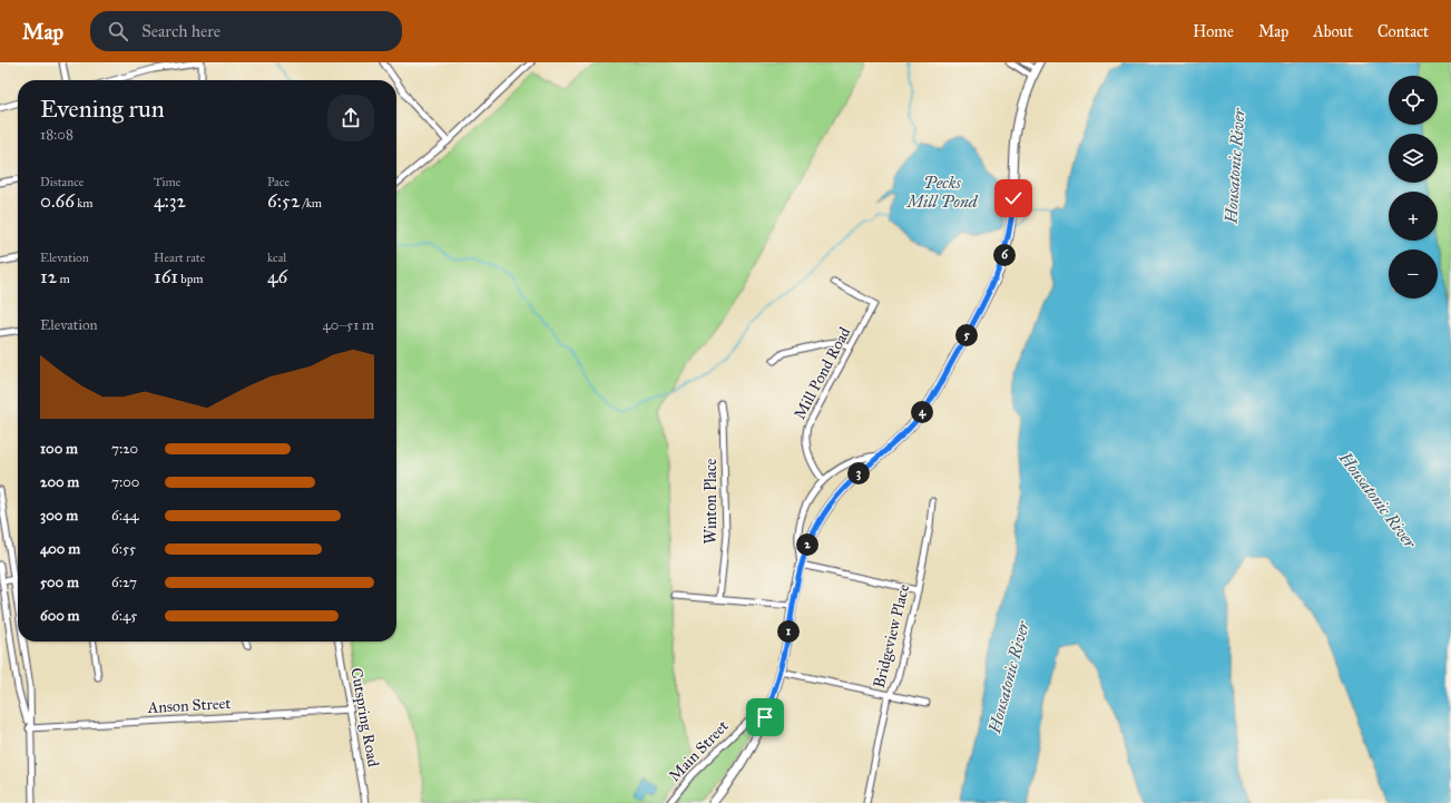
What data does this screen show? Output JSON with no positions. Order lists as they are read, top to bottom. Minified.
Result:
{"streets":{"street":["Mill Pond Road","Winton Place","Bridgeview Place","Anson Street","Cutspring Road","Main Street"]},"crossings":[["Anson Street","Cutspring Road"]],"water":["Housatonic River","Pecks Mill Pond"],"page":{"header":"Map","search":"Search here","nav":["Home","Map","About","Contact"],"map_buttons":["+","−"],"heading":["Evening run","18:08"],"stats":[["Distance","0.66 km"],["Time","4:32"],["Pace","6:52 /km"],["Elevation","12 m"],["Heart rate","161 bpm"],["kcal","46"]],"pins":["6","5","4","3","2","1"],"chart":["Elevation","40–51 m"],"list":[{"name":"100 m","note":"7:20"},{"name":"200 m","note":"7:00"},{"name":"300 m","note":"6:44"},{"name":"400 m","note":"6:55"},{"name":"500 m","note":"6:27"},{"name":"600 m","note":"6:45"}]}}
